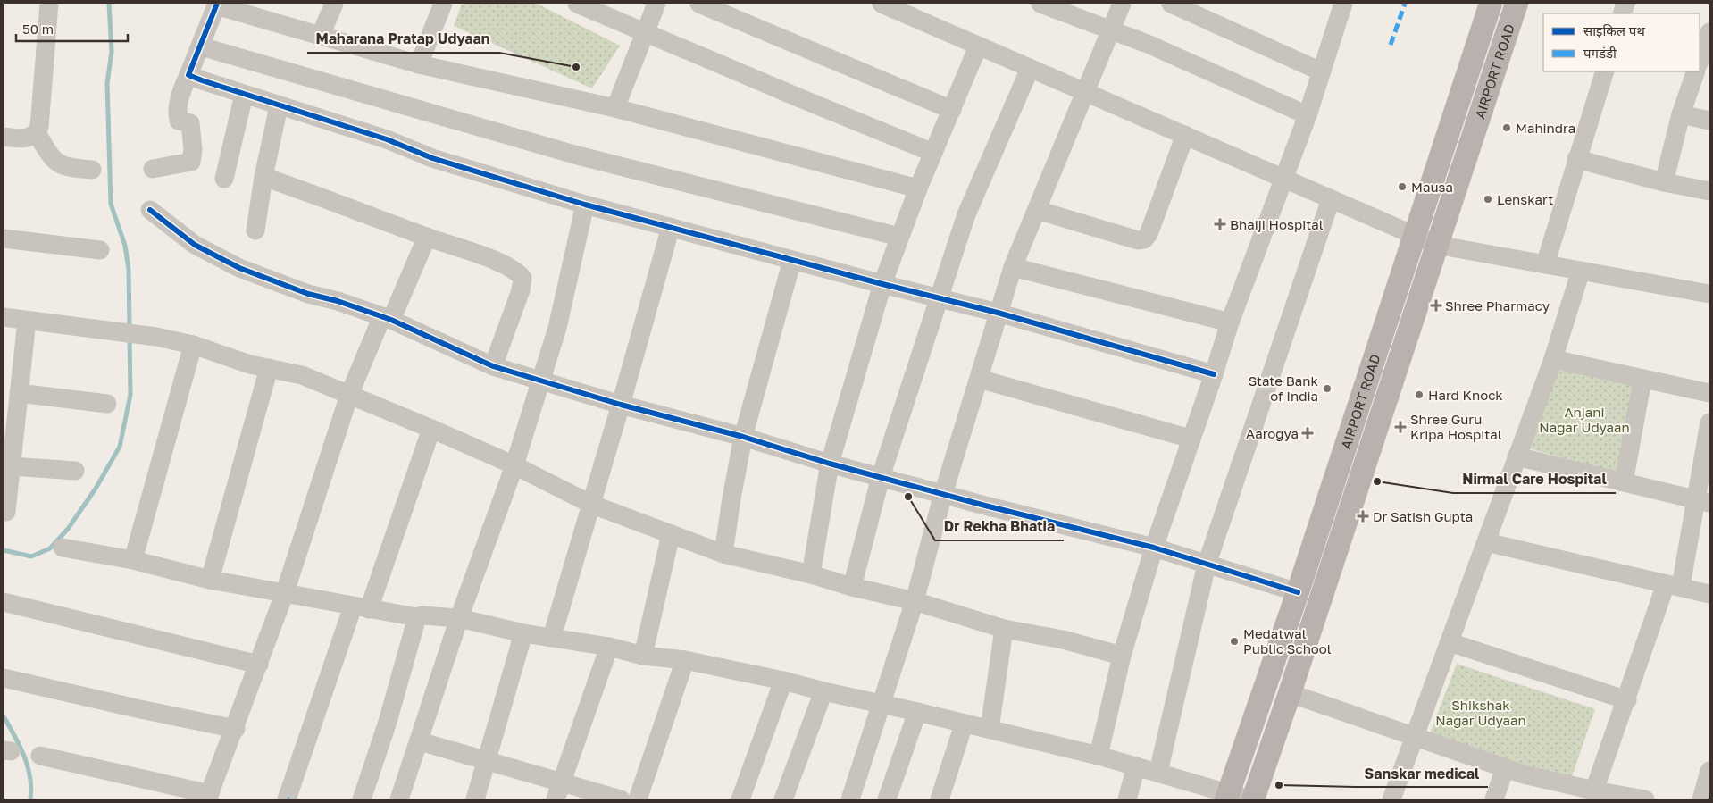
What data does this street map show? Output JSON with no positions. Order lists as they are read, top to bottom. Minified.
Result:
{"streets":{"main road":["AIRPORT ROAD"]},"parks":["Anjani Nagar Udyaan","Shikshak Nagar Udyaan"],"places":{"other":["Maharana Pratap Udyaan","Mahindra","Mausa","Lenskart","State Bank of India","Hard Knock","Nirmal Care Hospital","Dr Rekha Bhatia","Medatwal Public School","Sanskar medical"],"health":["Bhaiji Hospital","Shree Pharmacy","Shree Guru Kripa Hospital","Aarogya","Dr Satish Gupta"]},"legend":["साइकिल पथ","पगडंडी"],"scale_bar":"50 m"}
